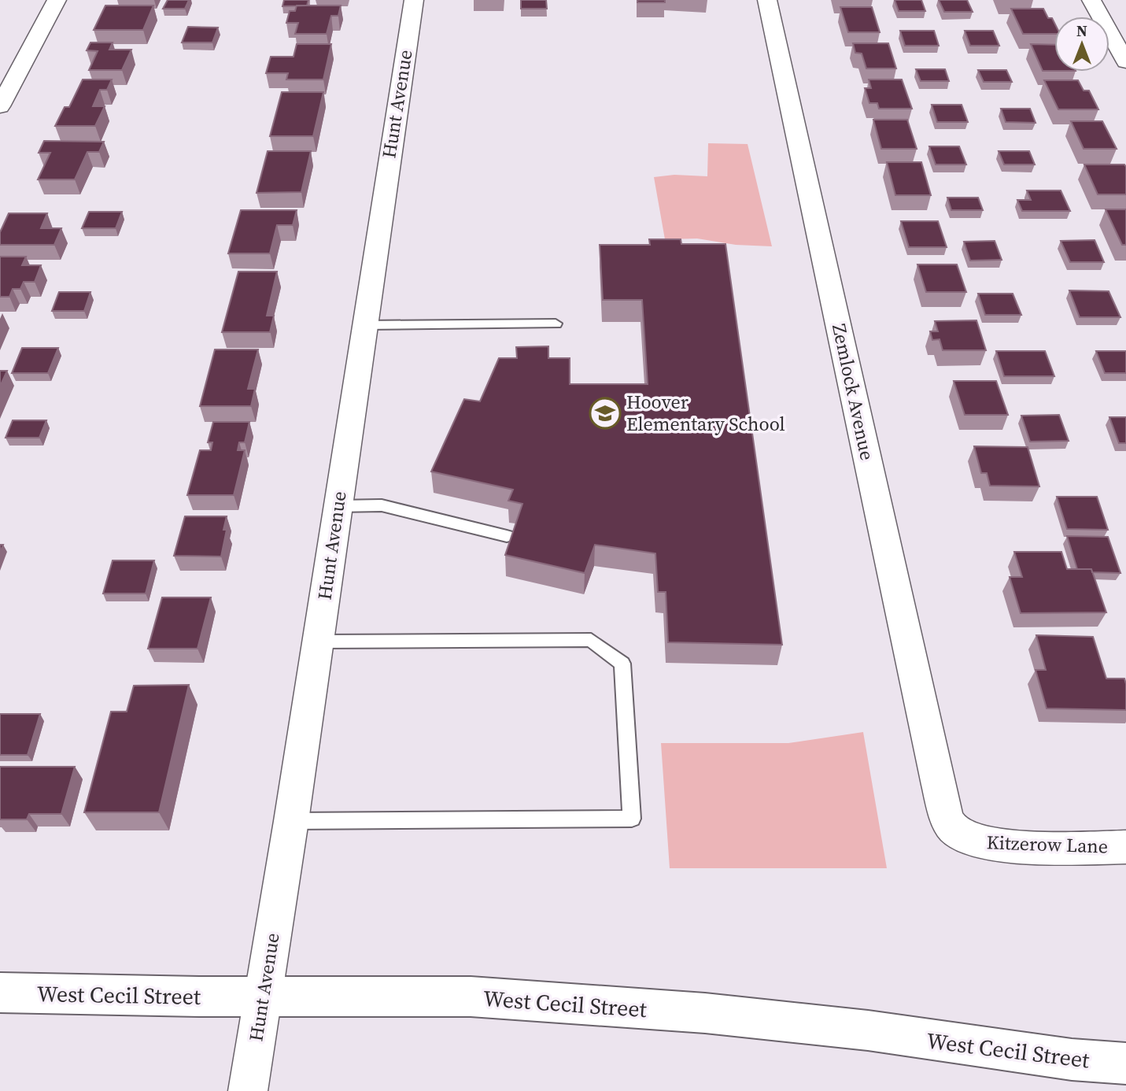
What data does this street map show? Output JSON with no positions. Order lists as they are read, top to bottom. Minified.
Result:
{"streets":{"main road":["West Cecil Street"],"street":["Hunt Avenue","Zemlock Avenue","Kitzerow Lane"]},"crossings":[["Hunt Avenue","West Cecil Street"],["Zemlock Avenue","Kitzerow Lane"]],"places":{"school or university":["Hoover Elementary School"]},"north":"top"}
